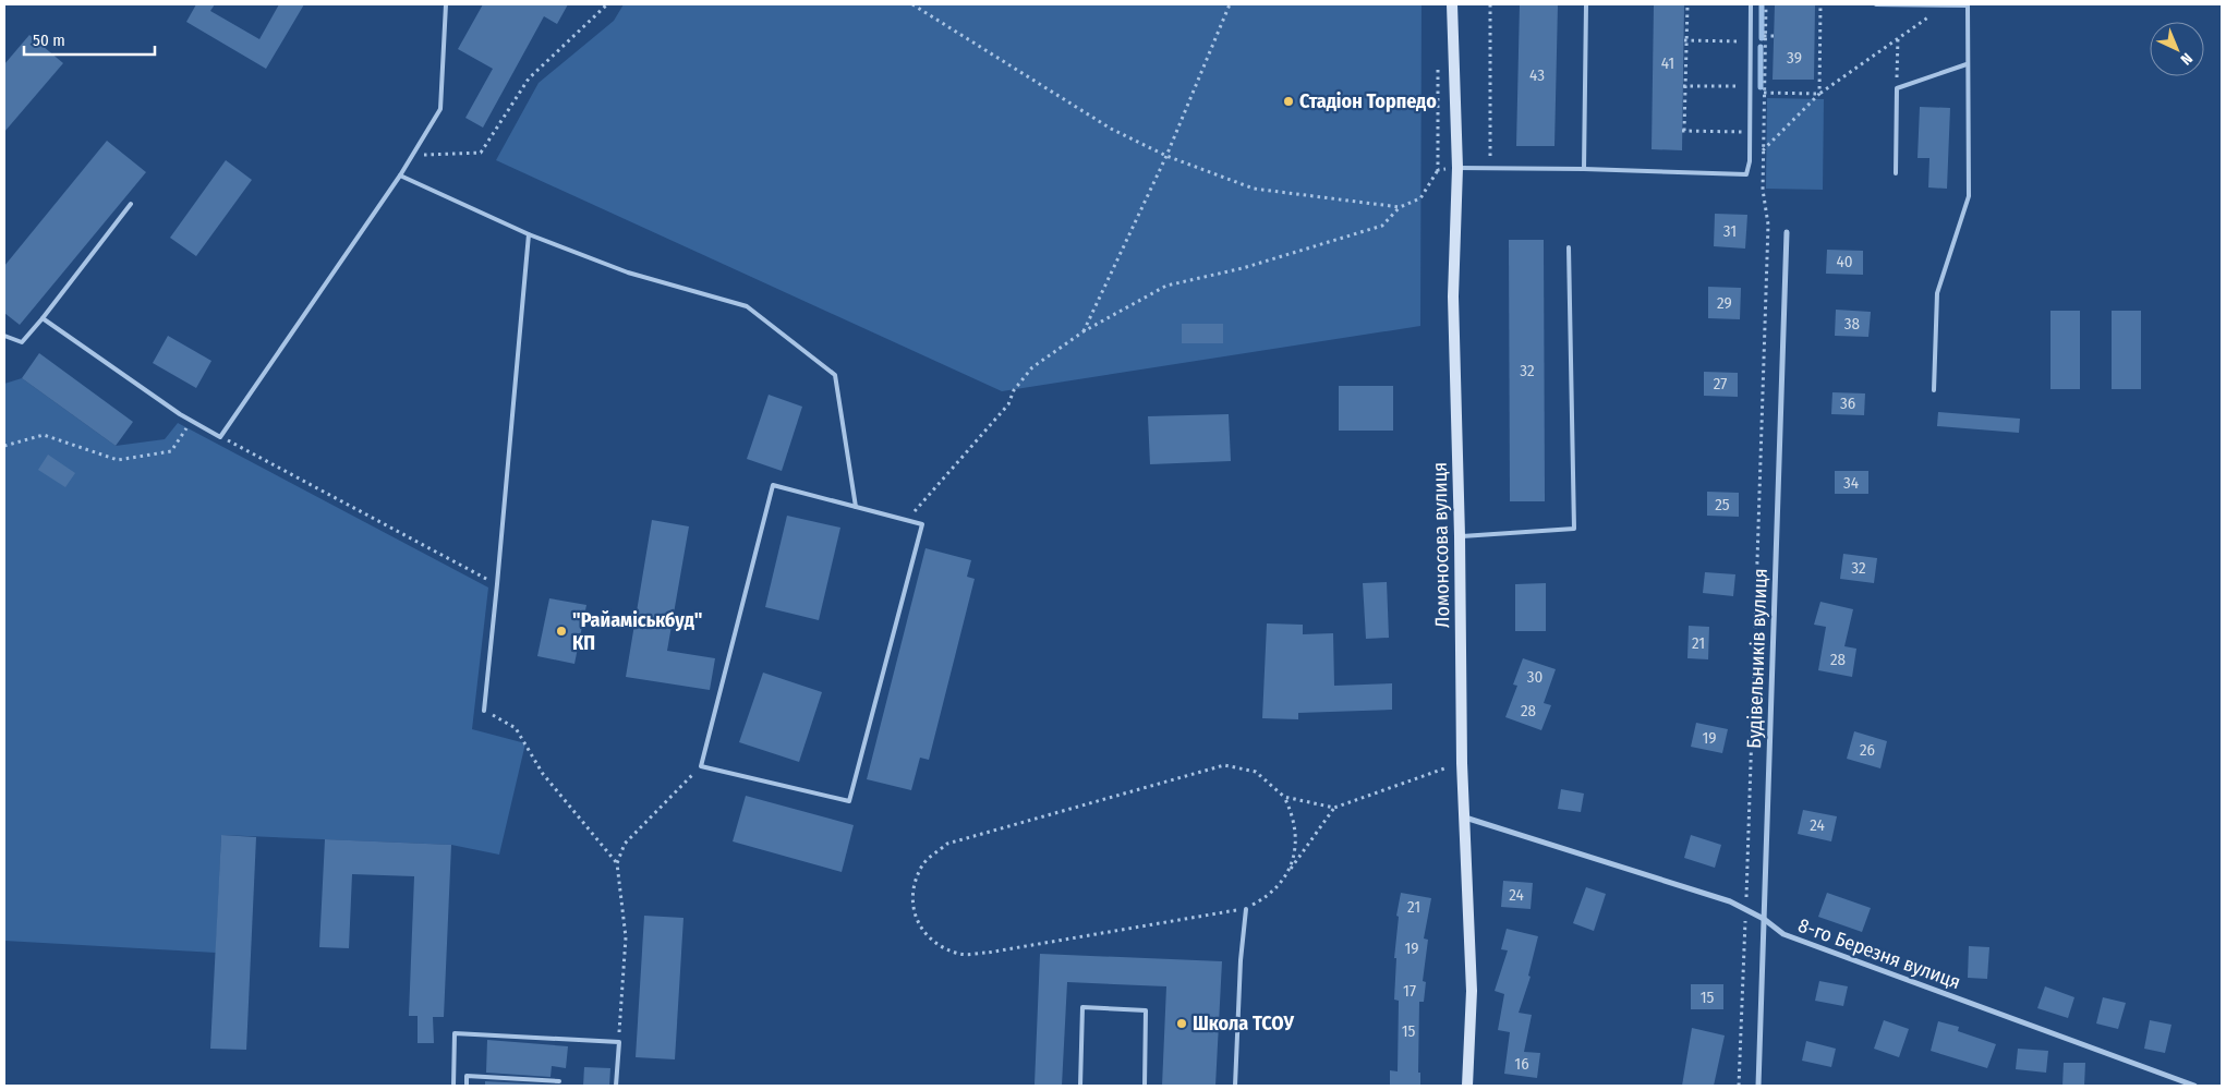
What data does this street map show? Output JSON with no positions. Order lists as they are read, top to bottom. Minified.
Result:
{"streets":{"street":["Ломоносова вулиця","Будівельників вулиця","8-го Березня вулиця"]},"crossings":[["Ломоносова вулиця","8-го Березня вулиця"],["Будівельників вулиця","8-го Березня вулиця"]],"places":["Стадіон Торпедо","\"Райаміськбуд\" КП","Школа ТСОУ"],"house_numbers":["39","41","43","31","40","29","38","32","27","36","34","25","32","21","28","30","28","19","26","24","24","21","19","17","15","15","16"],"scale_bar":"50 m","north":"bottom right"}
